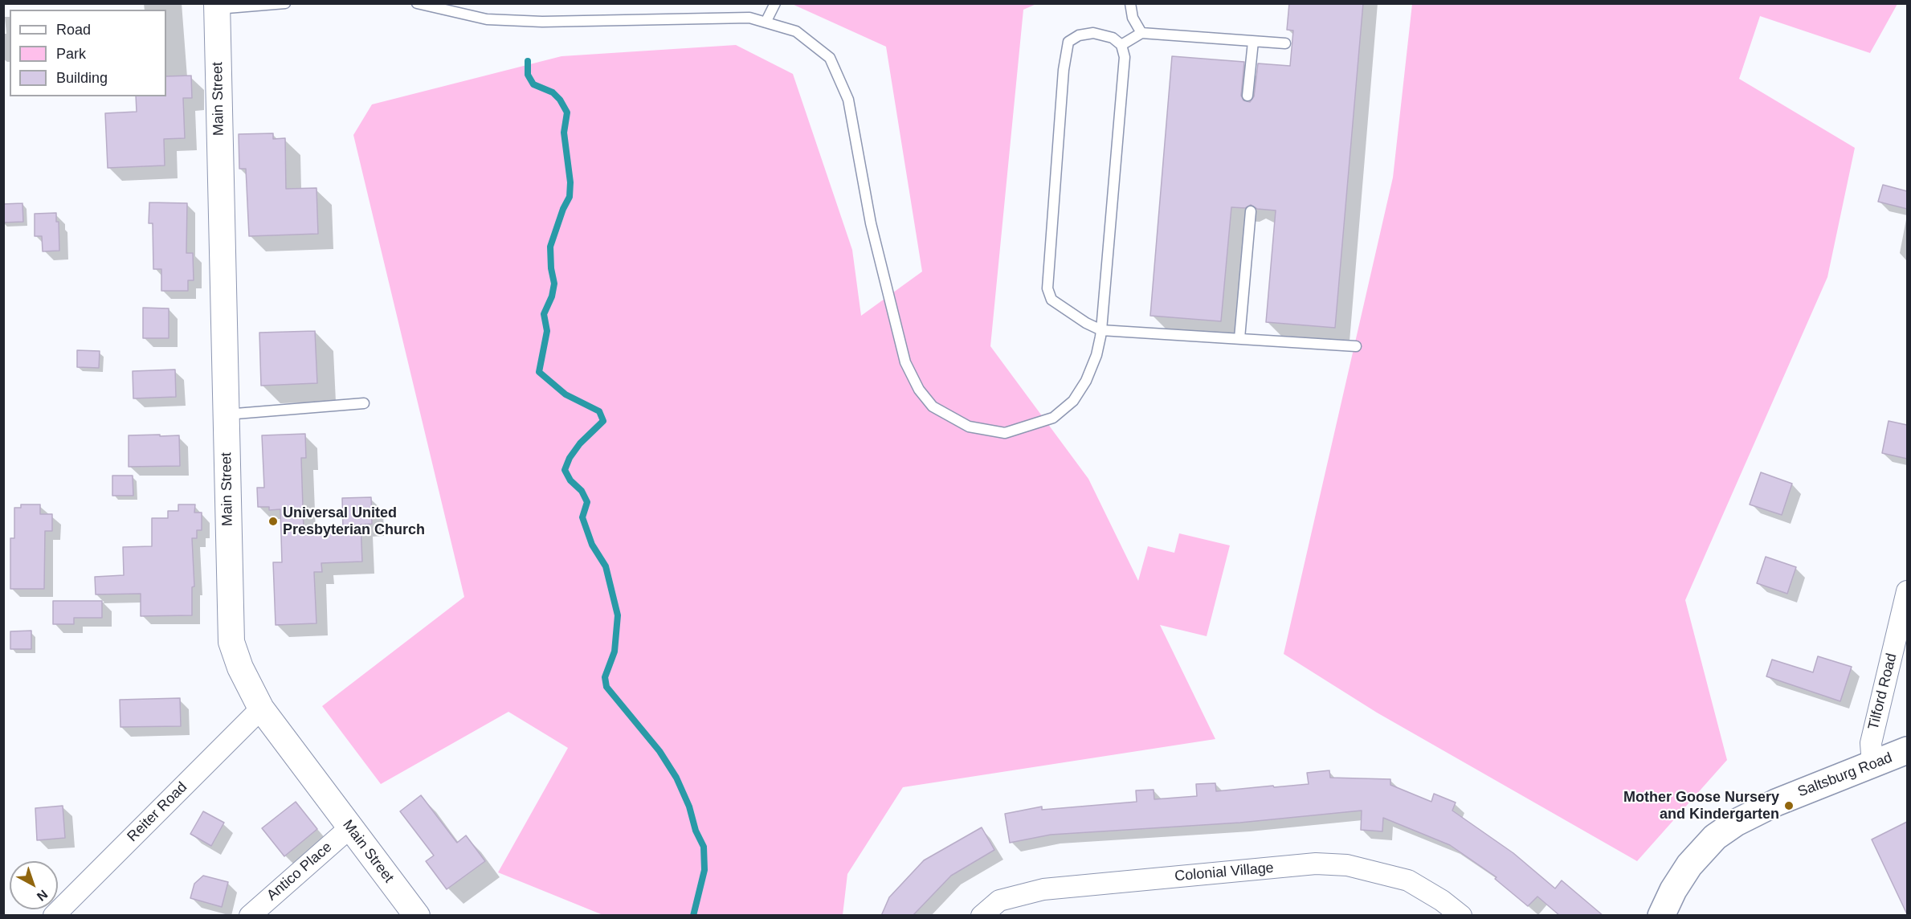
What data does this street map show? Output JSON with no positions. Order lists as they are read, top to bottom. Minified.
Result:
{"streets":{"main road":["Saltsburg Road"],"street":["Main Street","Tilford Road","Reiter Road","Antico Place","Colonial Village"]},"crossings":[["Main Street","Reiter Road"],["Main Street","Antico Place"],["Tilford Road","Saltsburg Road"]],"places":["Universal United Presbyterian Church","Mother Goose Nursery and Kindergarten"],"legend":["Road","Park","Building"],"north":"bottom right"}
